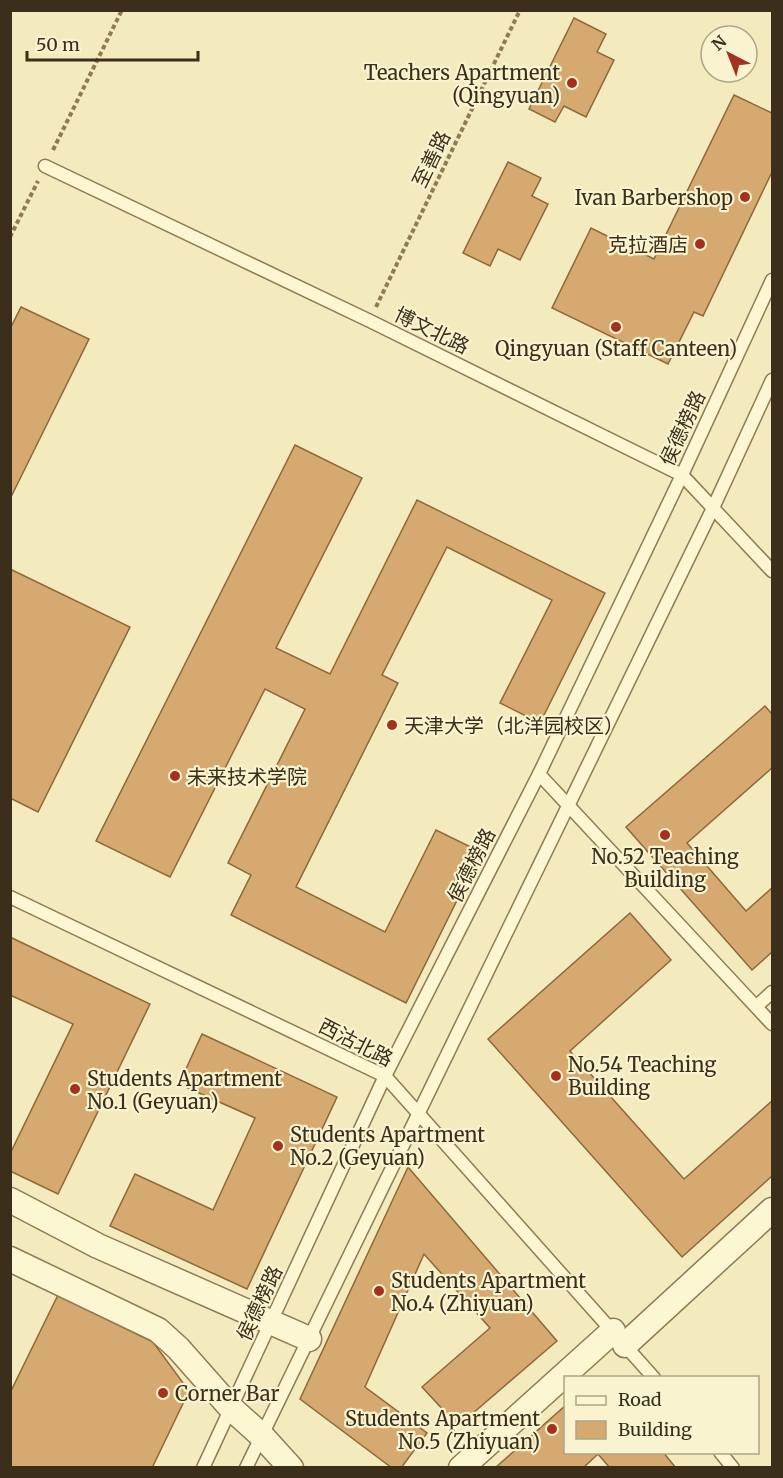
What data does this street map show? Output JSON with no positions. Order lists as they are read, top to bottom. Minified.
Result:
{"streets":{"lane":["博文北路","侯德榜路","西沽北路"],"path":["至善路"]},"crossings":[["至善路","博文北路"],["博文北路","侯德榜路"],["侯德榜路","西沽北路"]],"places":["Teachers Apartment (Qingyuan)","Ivan Barbershop","克拉酒店","Qingyuan (Staff Canteen)","天津大学（北洋园校区）","未来技术学院","No.52 Teaching Building","No.54 Teaching Building","Students Apartment No.1 (Geyuan)","Students Apartment No.2 (Geyuan)","Students Apartment No.4 (Zhiyuan)","Corner Bar","Students Apartment No.5 (Zhiyuan)"],"legend":["Road","Building"],"scale_bar":"50 m","north":"top left"}
